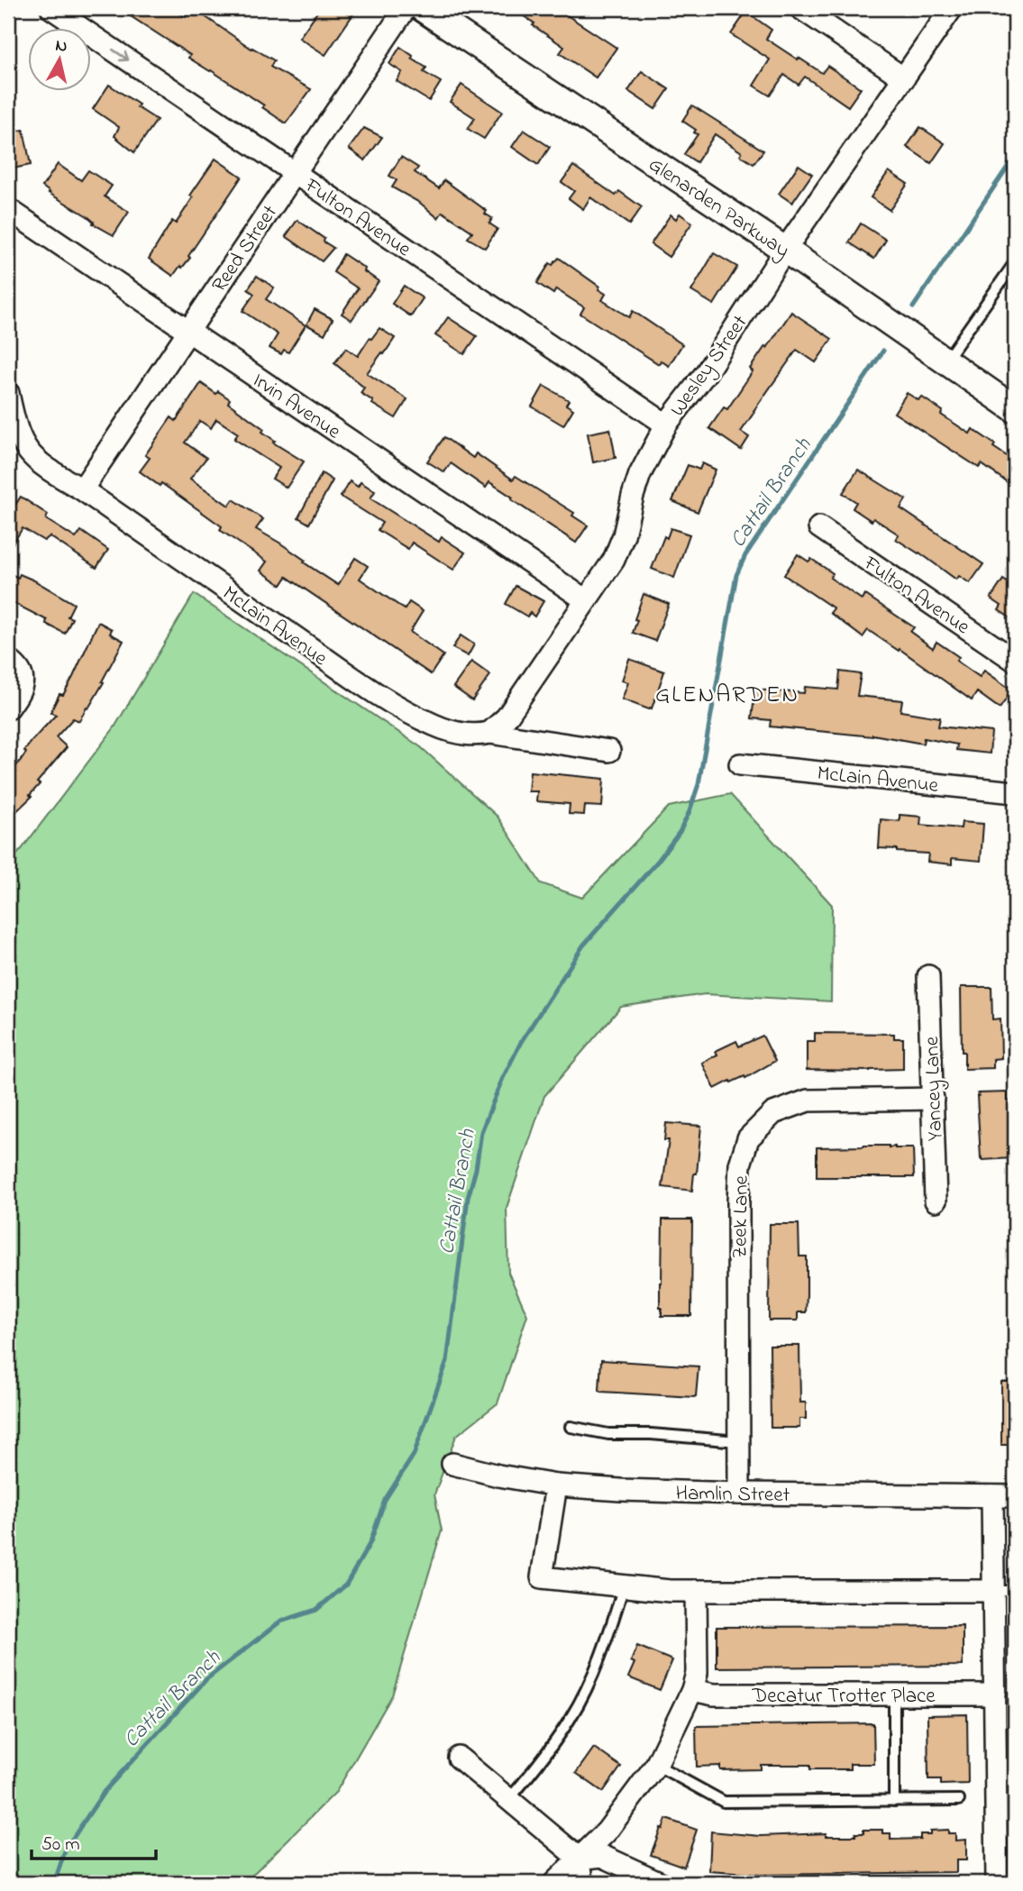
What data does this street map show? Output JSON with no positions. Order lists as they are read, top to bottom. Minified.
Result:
{"streets":{"street":["Glenarden Parkway","Fulton Avenue","Reed Street","Wesley Street","Irvin Avenue","McLain Avenue","Yancey Lane","Zeek Lane","Hamlin Street","Decatur Trotter Place"]},"crossings":[["Glenarden Parkway","Wesley Street"],["Fulton Avenue","Reed Street"],["Fulton Avenue","Wesley Street"],["Reed Street","Irvin Avenue"],["Reed Street","McLain Avenue"],["Wesley Street","Irvin Avenue"],["Wesley Street","McLain Avenue"],["Yancey Lane","Zeek Lane"],["Zeek Lane","Hamlin Street"]],"districts":["GLENARDEN"],"water":["Cattail Branch"],"scale_bar":"50 m","north":"top"}
